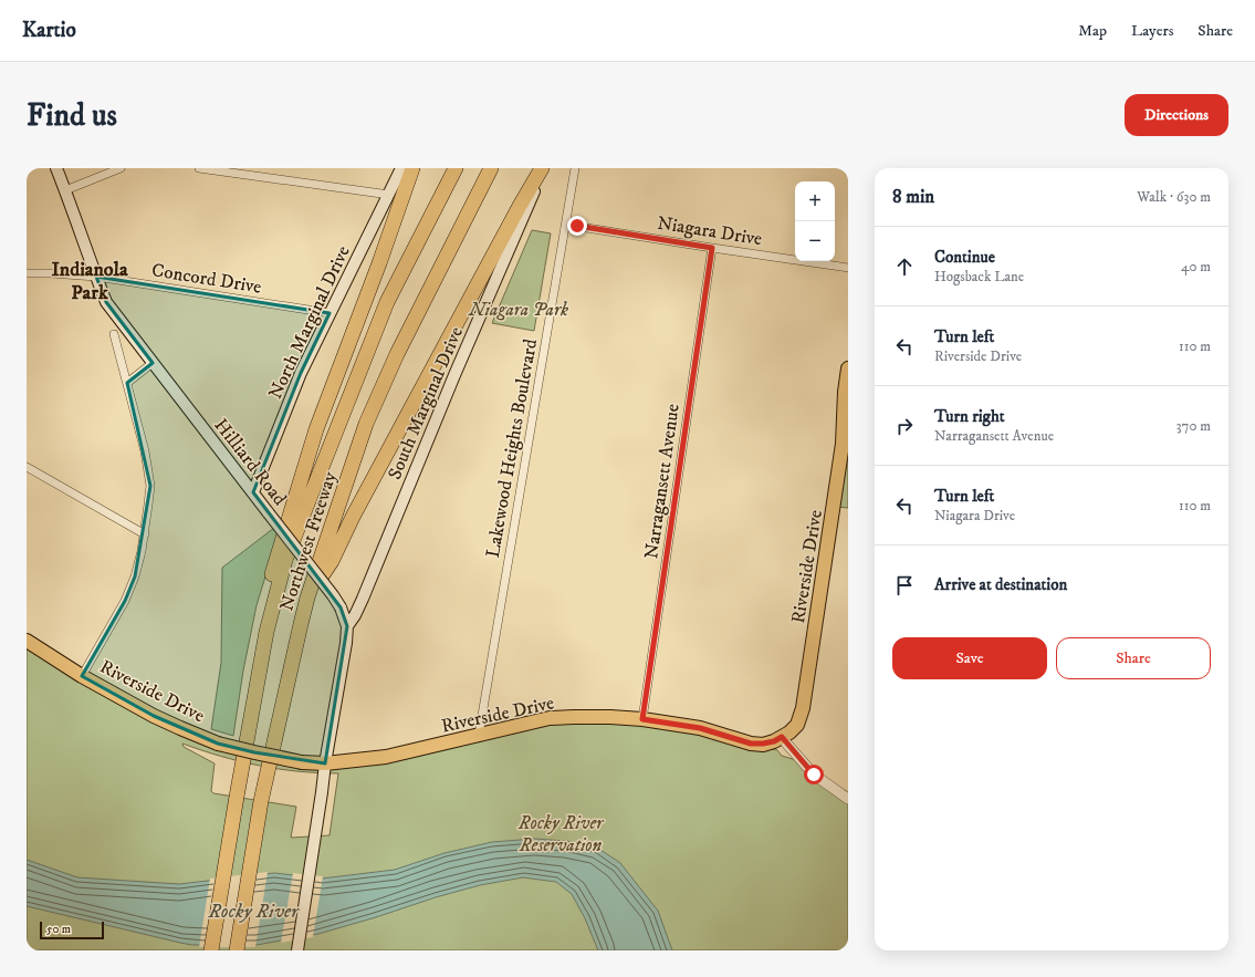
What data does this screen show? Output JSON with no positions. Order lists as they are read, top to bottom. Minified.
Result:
{"streets":{"highway":["Northwest Freeway"],"main road":["North Marginal Drive","South Marginal Drive","Hilliard Road","Riverside Drive"],"street":["Niagara Drive","Concord Drive","Lakewood Heights Boulevard","Narragansett Avenue"]},"crossings":[["Niagara Drive","Lakewood Heights Boulevard"],["Niagara Drive","Narragansett Avenue"],["Concord Drive","North Marginal Drive"],["Concord Drive","Hilliard Road"],["North Marginal Drive","Hilliard Road"],["South Marginal Drive","Hilliard Road"],["Lakewood Heights Boulevard","Riverside Drive"],["Hilliard Road","Riverside Drive"],["Narragansett Avenue","Riverside Drive"]],"districts":["Indianola Park"],"water":["Rocky River"],"parks":["Niagara Park","Rocky River Reservation"],"scale_bar":"50 m","page":{"header":"Kartio","nav":["Map","Layers","Share"],"buttons":["Directions",["Save","Share"]],"title":"Find us","heading":["8 min","Walk · 630 m"],"map_buttons":["+","−"],"list":[["Continue","Hogsback Lane","40 m"],["Turn left","Riverside Drive","110 m"],["Turn right","Narragansett Avenue","370 m"],["Turn left","Niagara Drive","110 m"],"Arrive at destination"],"scale":"50 m"}}
